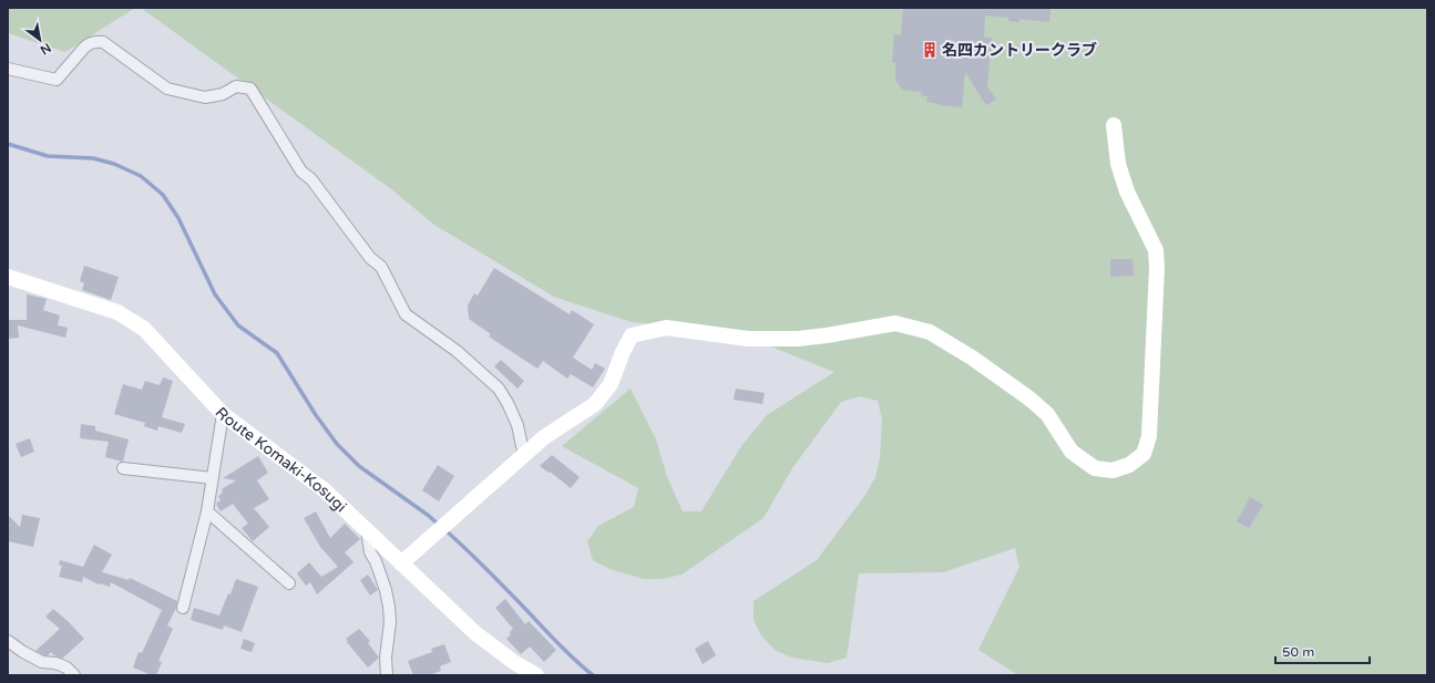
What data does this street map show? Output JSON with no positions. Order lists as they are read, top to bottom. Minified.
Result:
{"streets":{"street":["Route Komaki-Kosugi"]},"places":{"building":["名四カントリークラブ"]},"scale_bar":"50 m","north":"bottom right"}
